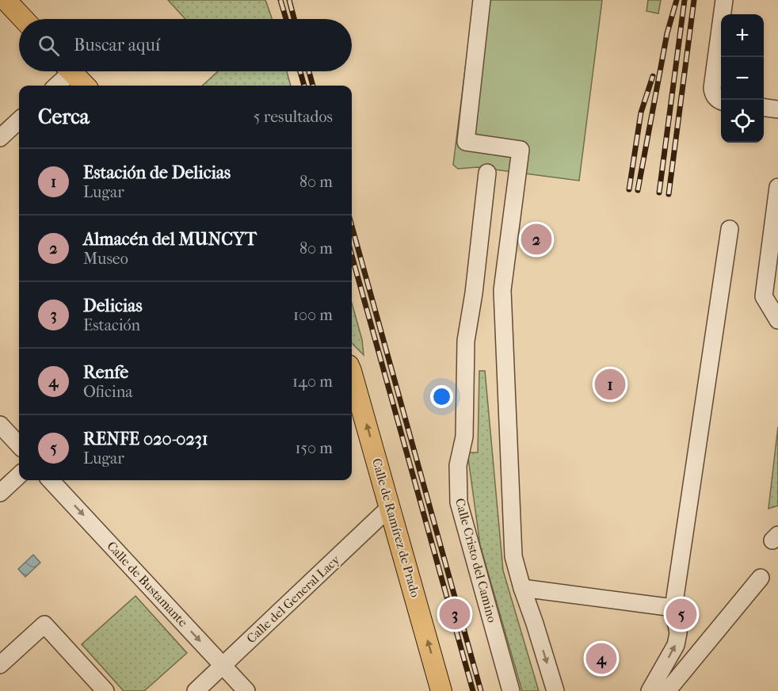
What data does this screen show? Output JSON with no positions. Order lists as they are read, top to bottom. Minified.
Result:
{"streets":{"main road":["Calle de Ramírez de Prado"],"street":["Calle Cristo del Camino","Calle de Bustamante","Calle del General Lacy"]},"crossings":[["Calle de Ramírez de Prado","Calle del General Lacy"],["Calle de Bustamante","Calle del General Lacy"]],"one_way":["Calle de Ramírez de Prado","Calle de Bustamante"],"page":{"map_buttons":["+","−"],"search":"Buscar aquí","heading":["Cerca","5 resultados"],"list":[{"mark":"1","name":"Estación de Delicias","note":"Lugar","value":"80 m"},{"mark":"2","name":"Almacén del MUNCYT","note":"Museo","value":"80 m"},{"mark":"3","name":"Delicias","note":"Estación","value":"100 m"},{"mark":"4","name":"Renfe","note":"Oficina","value":"140 m"},{"mark":"5","name":"RENFE 020-0231","note":"Lugar","value":"150 m"}],"pins":["2","1","3","5","4"]}}
